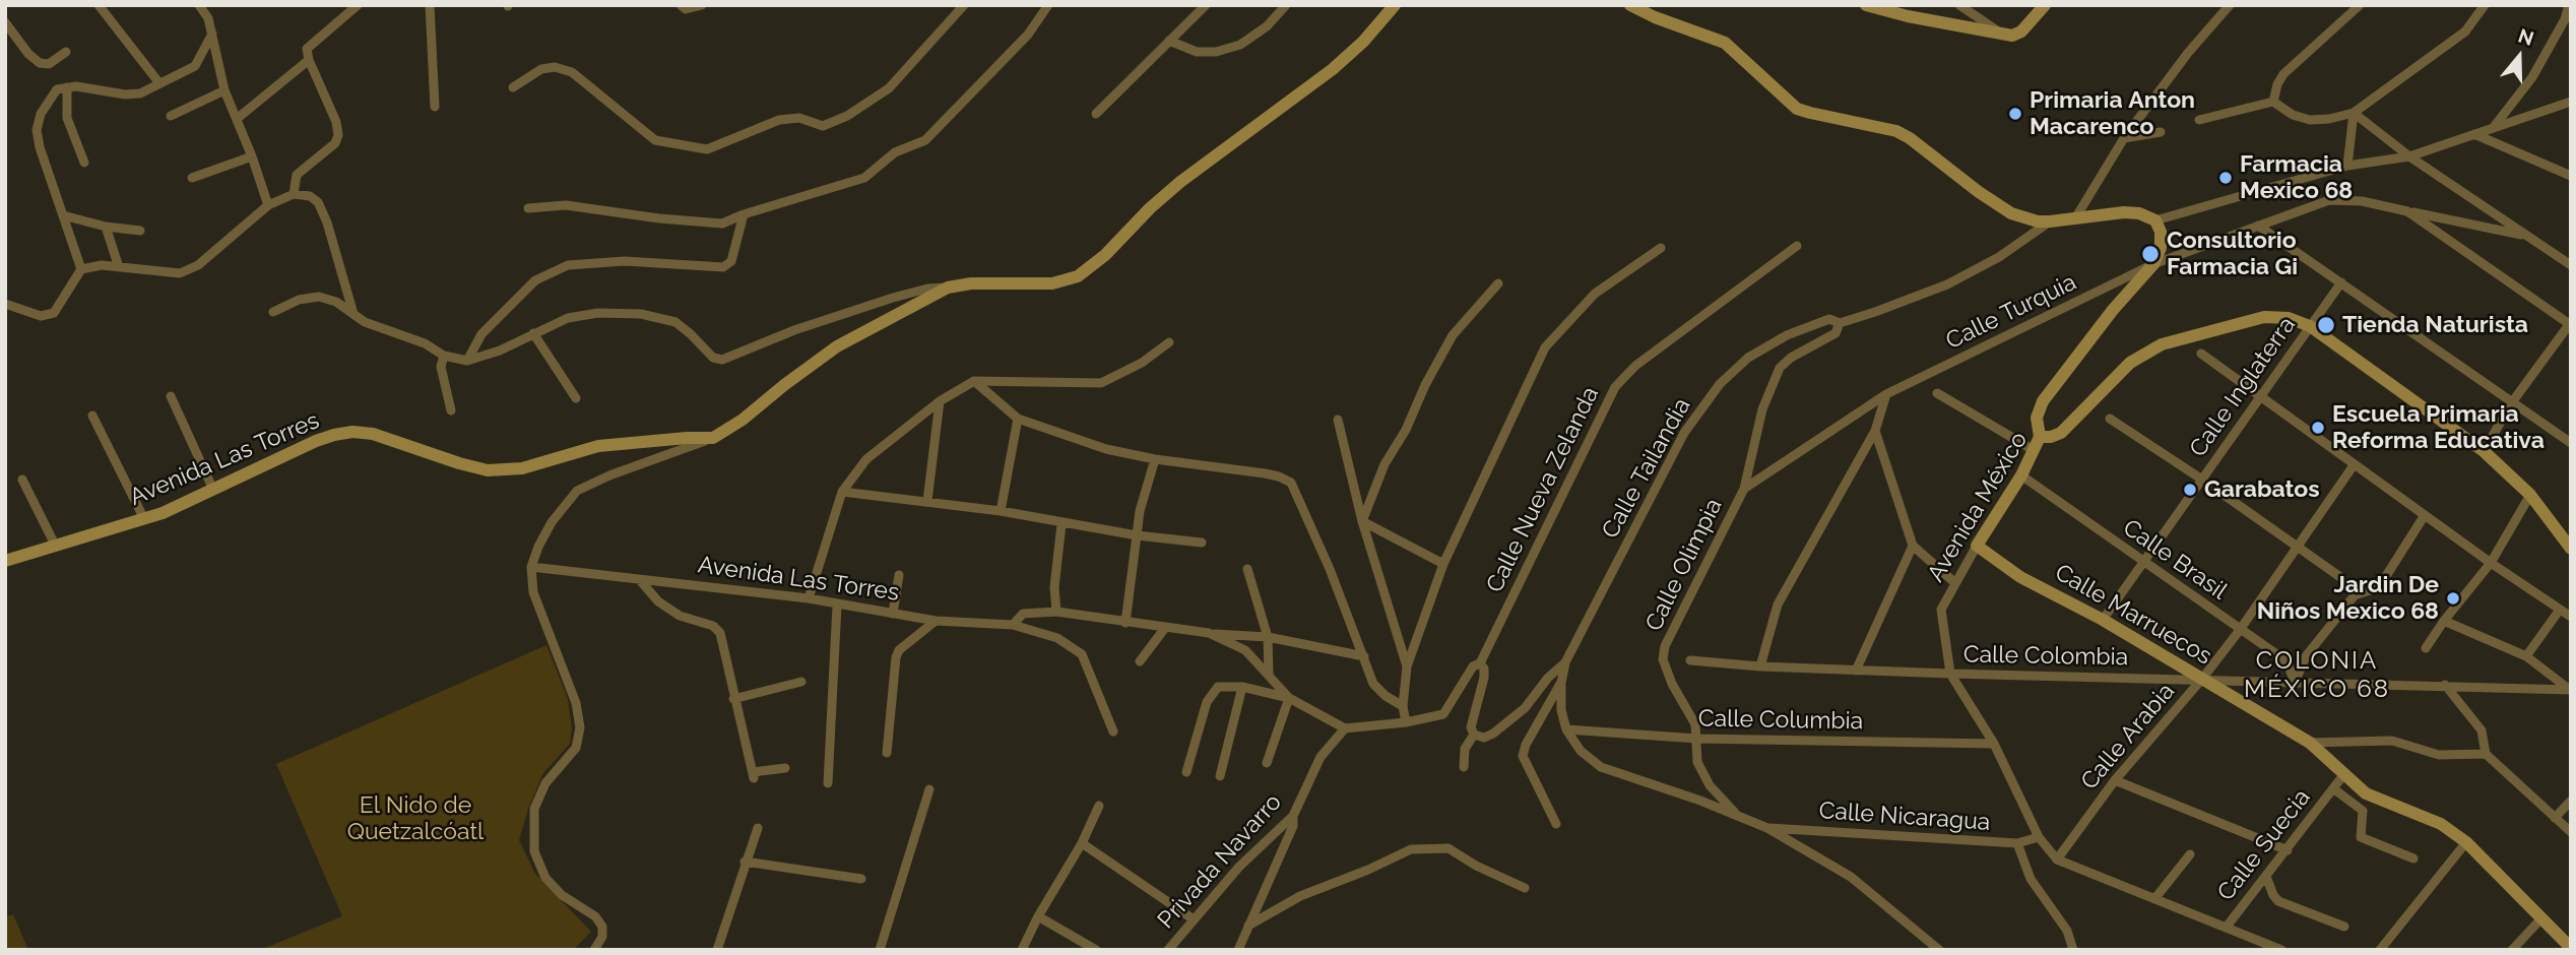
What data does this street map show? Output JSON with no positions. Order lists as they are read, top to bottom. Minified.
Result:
{"streets":{"street":["Calle Turquia","Calle Inglaterra","Avenida Las Torres","Calle Tailandia","Calle Nueva Zelanda","Avenida México","Calle Brasil","Calle Olimpia","Calle Marruecos","Calle Colombia","Calle Columbia","Calle Arabia","Calle Nicaragua","Calle Suecia","Privada Navarro"]},"crossings":[["Calle Turquia","Calle Olimpia"],["Calle Inglaterra","Avenida México"],["Calle Inglaterra","Calle Brasil"],["Calle Inglaterra","Calle Marruecos"],["Calle Tailandia","Calle Olimpia"],["Avenida México","Calle Brasil"],["Avenida México","Calle Marruecos"],["Avenida México","Calle Colombia"],["Calle Brasil","Calle Colombia"],["Calle Brasil","Calle Arabia"],["Calle Olimpia","Calle Columbia"],["Calle Marruecos","Calle Colombia"],["Calle Marruecos","Calle Arabia"],["Calle Marruecos","Calle Suecia"],["Calle Colombia","Calle Arabia"]],"districts":["COLONIA MÉXICO 68"],"parks":["El Nido de Quetzalcóatl"],"places":["Primaria Anton Macarenco","Farmacia Mexico 68","Consultorio Farmacia Gi","Tienda Naturista","Escuela Primaria Reforma Educativa","Garabatos","Jardin De Niños Mexico 68"],"north":"top"}
